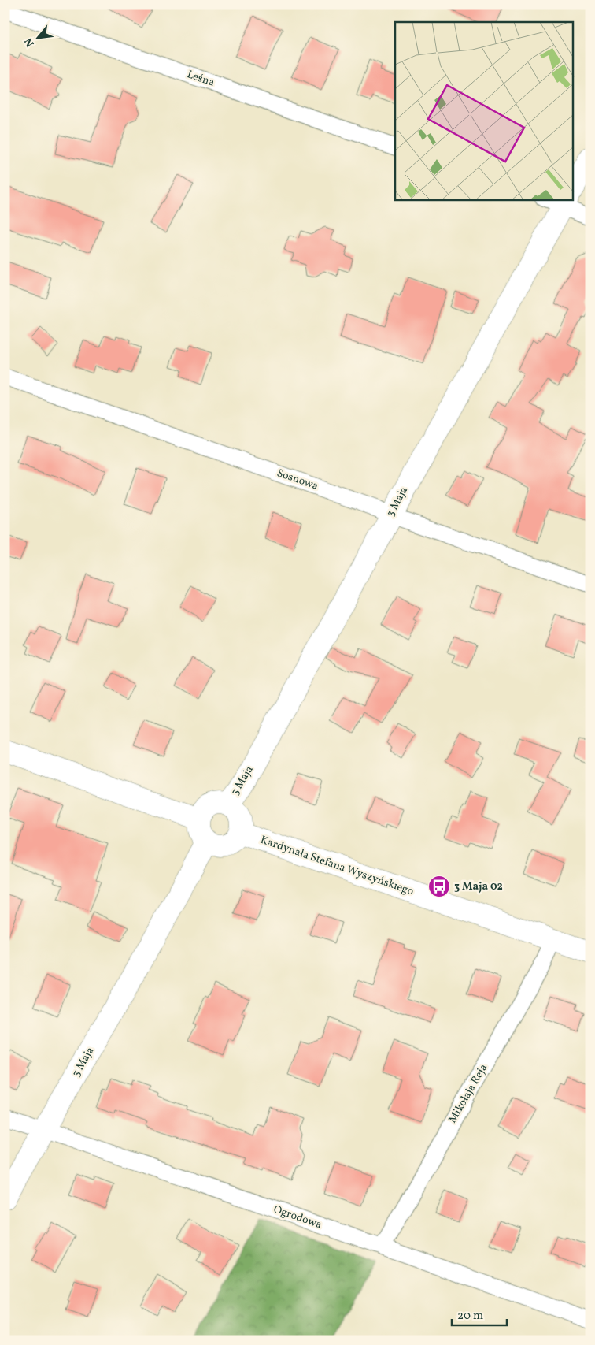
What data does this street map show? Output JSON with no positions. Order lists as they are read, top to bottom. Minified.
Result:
{"streets":{"street":["Leśna","Sosnowa","3 Maja","Kardynała Stefana Wyszyńskiego","Mikołaja Reja","Ogrodowa"]},"crossings":[["Sosnowa","3 Maja"],["3 Maja","Kardynała Stefana Wyszyńskiego"],["3 Maja","Ogrodowa"],["Kardynała Stefana Wyszyńskiego","Mikołaja Reja"],["Mikołaja Reja","Ogrodowa"]],"places":{"bus stop":["3 Maja 02"]},"scale_bar":"20 m","north":"bottom left"}
